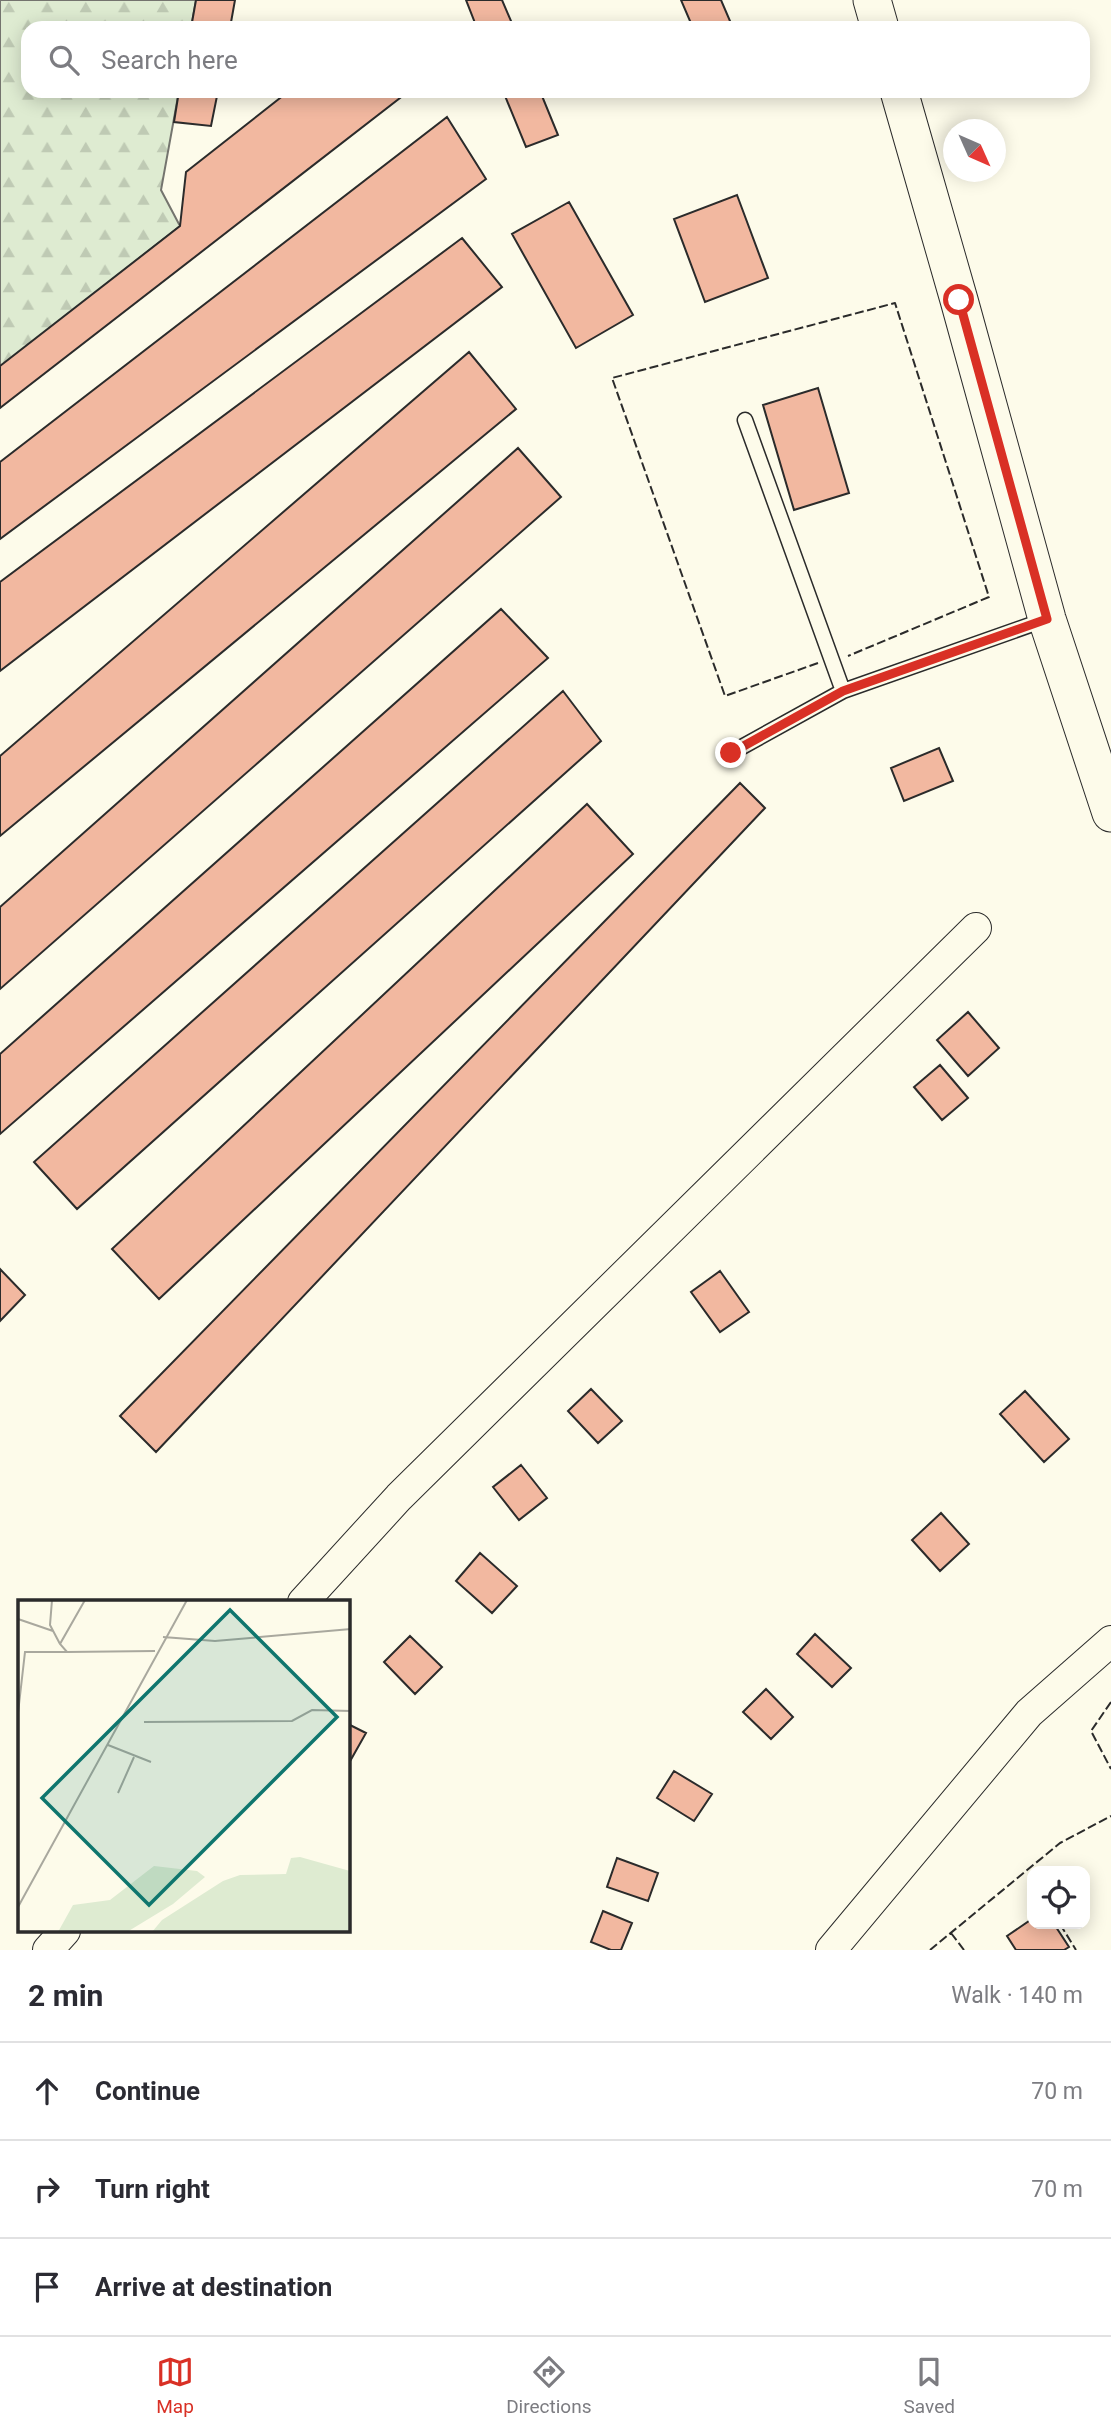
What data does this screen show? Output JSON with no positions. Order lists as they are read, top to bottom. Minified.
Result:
{"north":"bottom right","page":{"search":"Search here","heading":["2 min","Walk · 140 m"],"list":[["Continue","70 m"],["Turn right","70 m"],"Arrive at destination"],"nav":["Map","Directions","Saved"]}}
